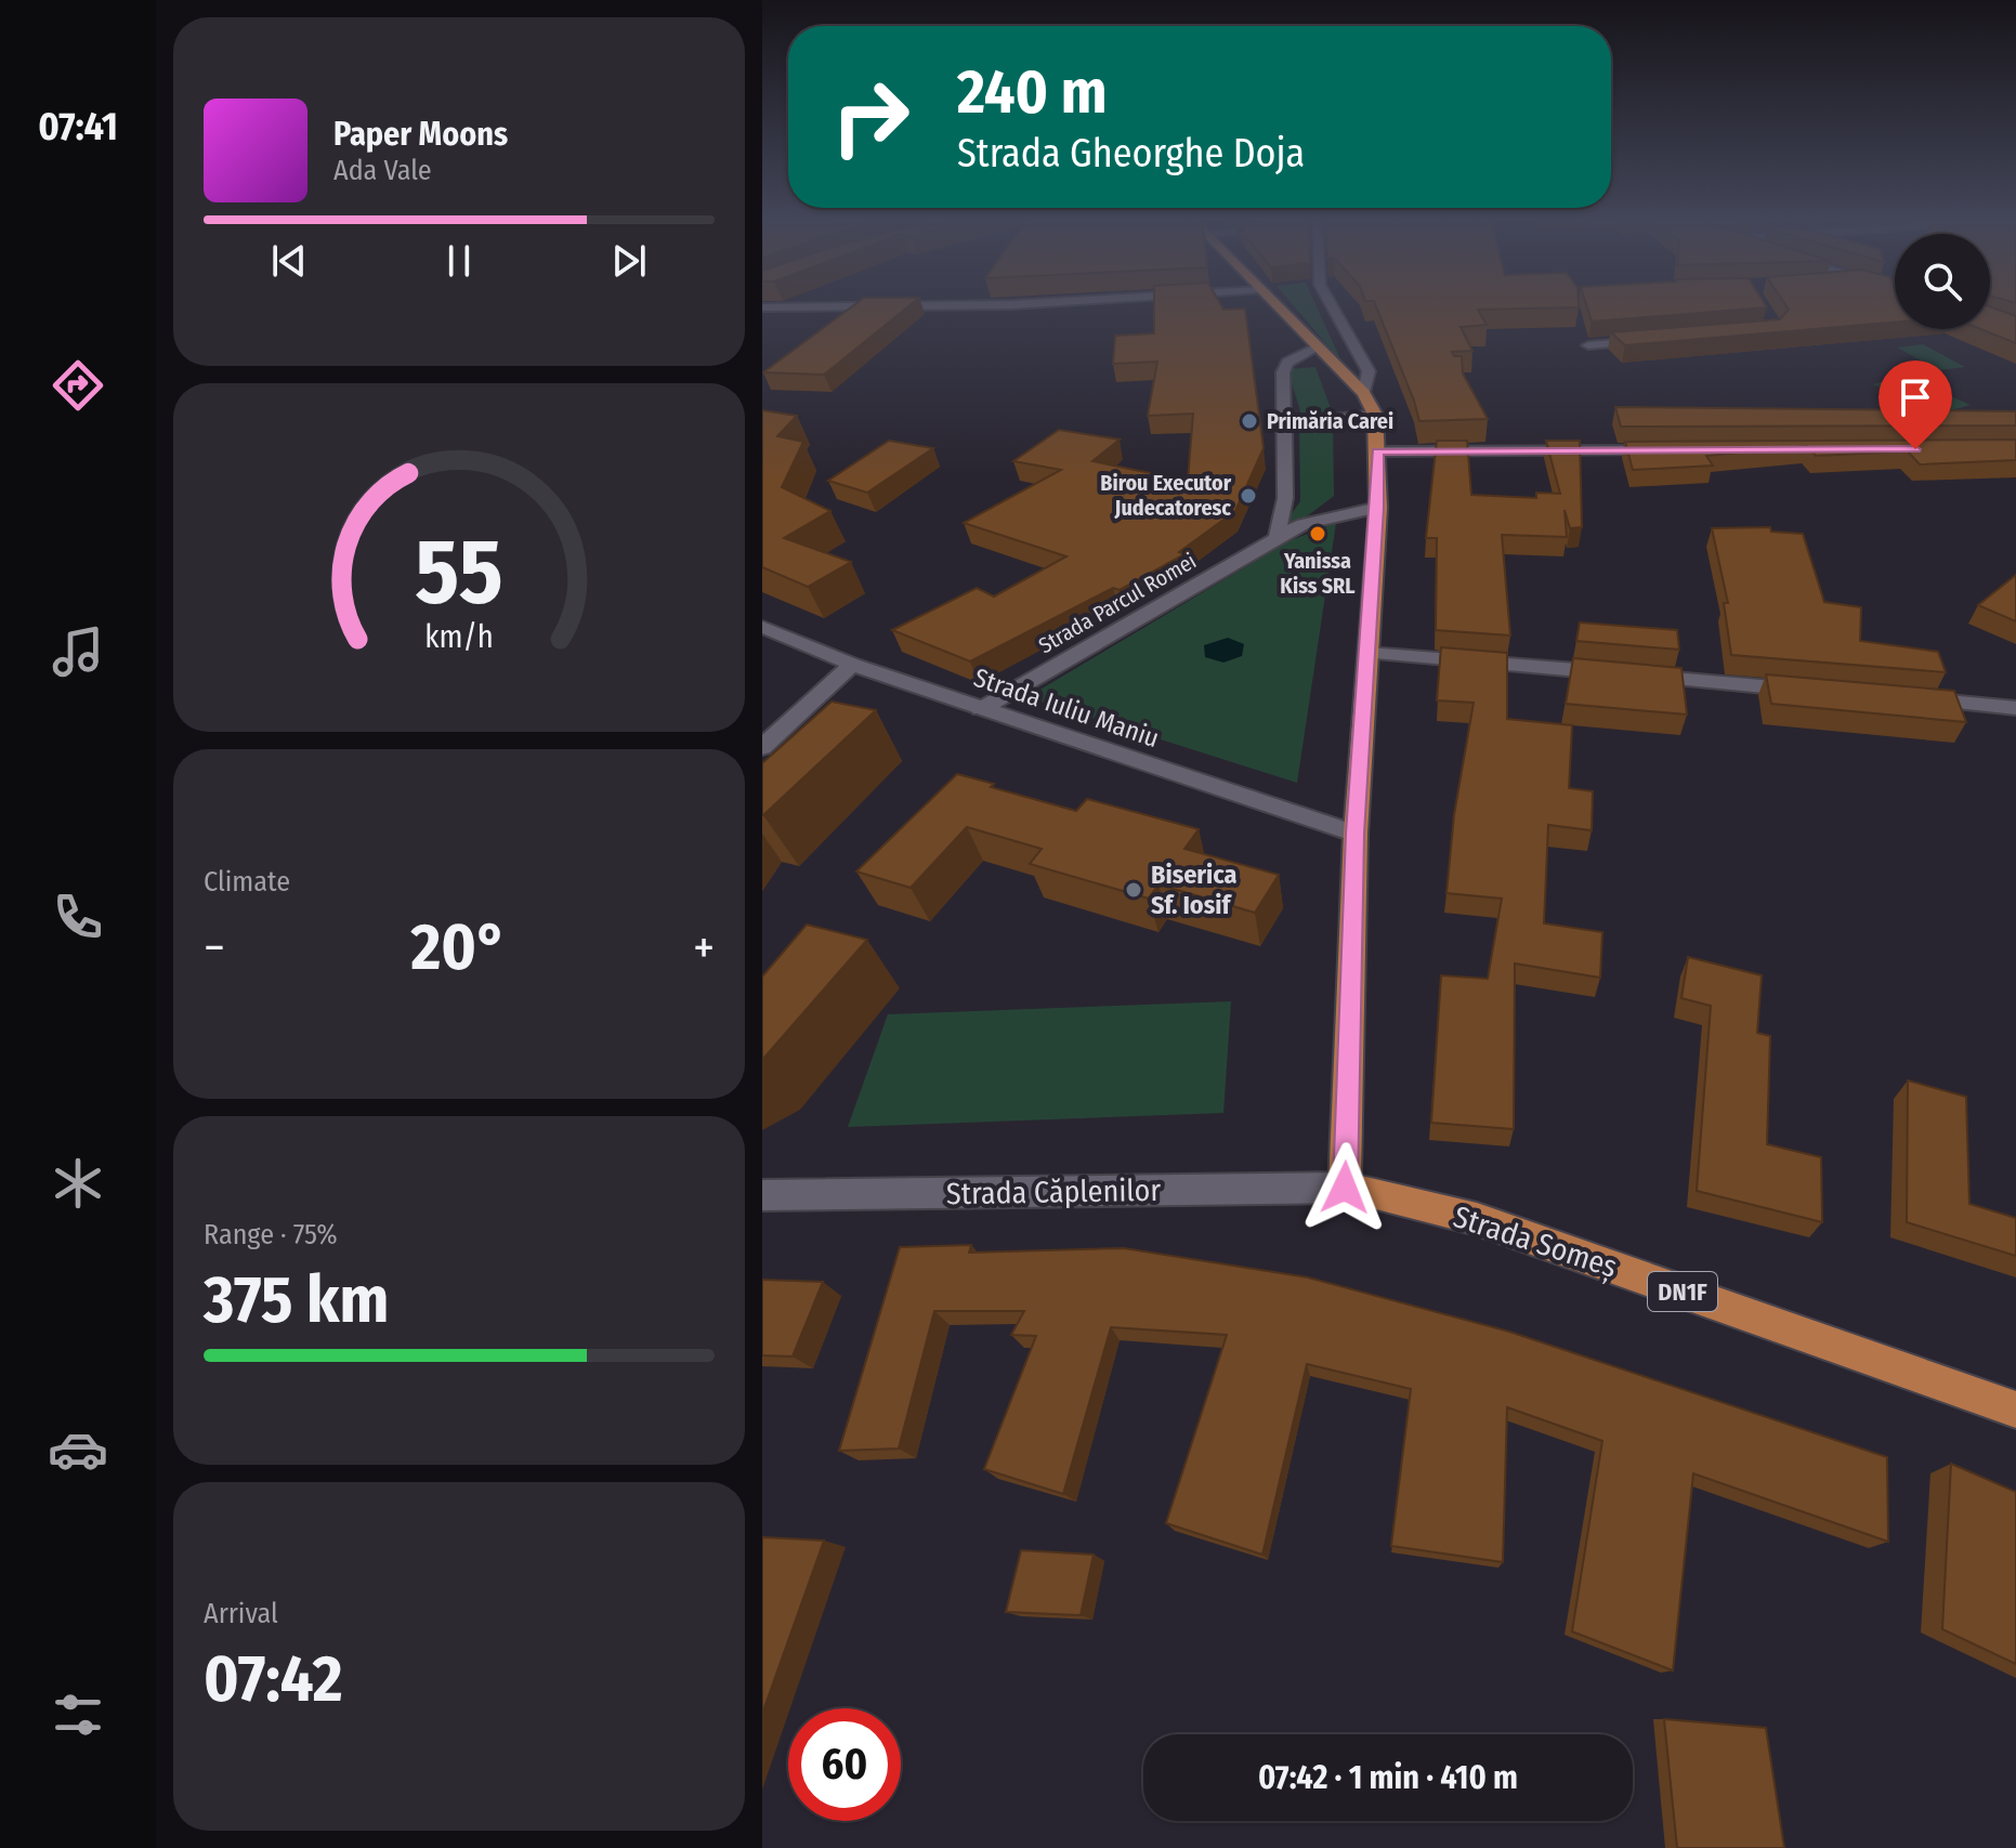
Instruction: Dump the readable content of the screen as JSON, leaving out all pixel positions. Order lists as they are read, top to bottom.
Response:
{
  "streets": {
    "main road": ["Strada Someș", "DN1F"],
    "street": ["Strada Parcul Romei", "Strada Iuliu Maniu", "Strada Căplenilor"]
  },
  "crossings": [
    ["Strada Parcul Romei", "Strada Iuliu Maniu"],
    ["Strada Căplenilor", "Strada Someș"]
  ],
  "places": [
    "Primăria Carei",
    "Birou Executor Judecatoresc",
    "Yanissa Kiss SRL",
    "Biserica Sf. Iosif"
  ],
  "page": {
    "tabs": "07:41",
    "turn": ["240 m", "Strada Gheorghe Doja"],
    "song": ["Paper Moons", "Ada Vale"],
    "tile": [
      "Climate",
      ["Range · 75%", "375 km"],
      ["Arrival", "07:42"]
    ],
    "heat": ["−", "20°", "+"],
    "limit": "60",
    "trip": "07:42 · 1 min · 410 m",
    "gauge": ["55", "km/h"]
  }
}
